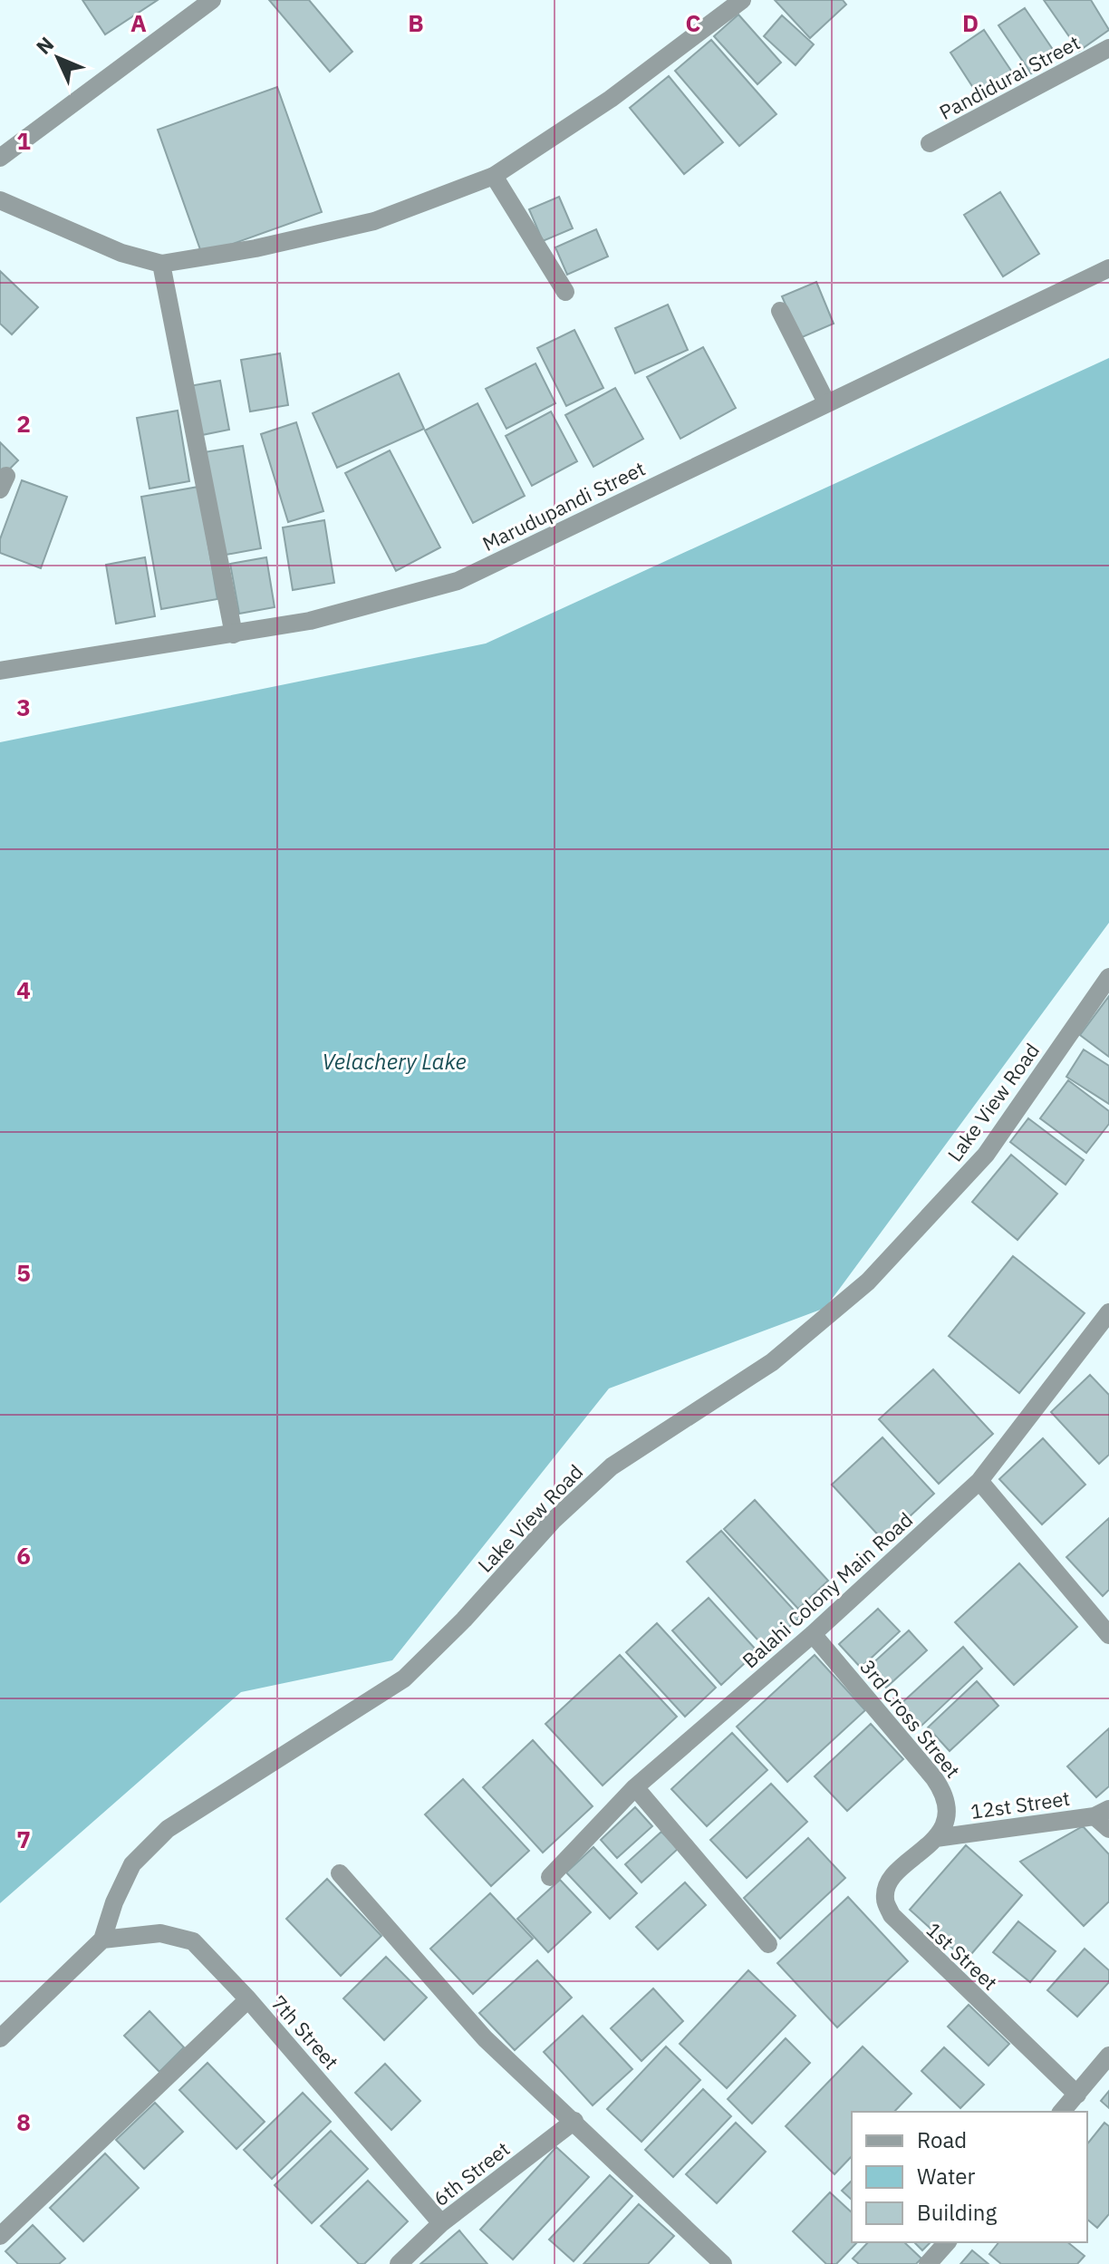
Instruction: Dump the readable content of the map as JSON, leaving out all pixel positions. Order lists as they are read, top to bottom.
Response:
{
  "streets": {
    "street": [
      "Pandidurai Street",
      "Marudupandi Street",
      "Lake View Road",
      "Balahi Colony Main Road",
      "3rd Cross Street",
      "12st Street",
      "1st Street",
      "7th Street",
      "6th Street"
    ]
  },
  "crossings": [
    ["Lake View Road", "7th Street"],
    ["Balahi Colony Main Road", "3rd Cross Street"],
    ["3rd Cross Street", "12st Street"],
    ["3rd Cross Street", "1st Street"],
    ["12st Street", "1st Street"],
    ["7th Street", "6th Street"]
  ],
  "water": ["Velachery Lake"],
  "legend": ["Road", "Water", "Building"],
  "north": "top left",
  "grid": {
    "columns": [
      "A",
      "B",
      "C",
      "D"
    ],
    "rows": [
      "1",
      "2",
      "3",
      "4",
      "5",
      "6",
      "7",
      "8"
    ]
  }
}
